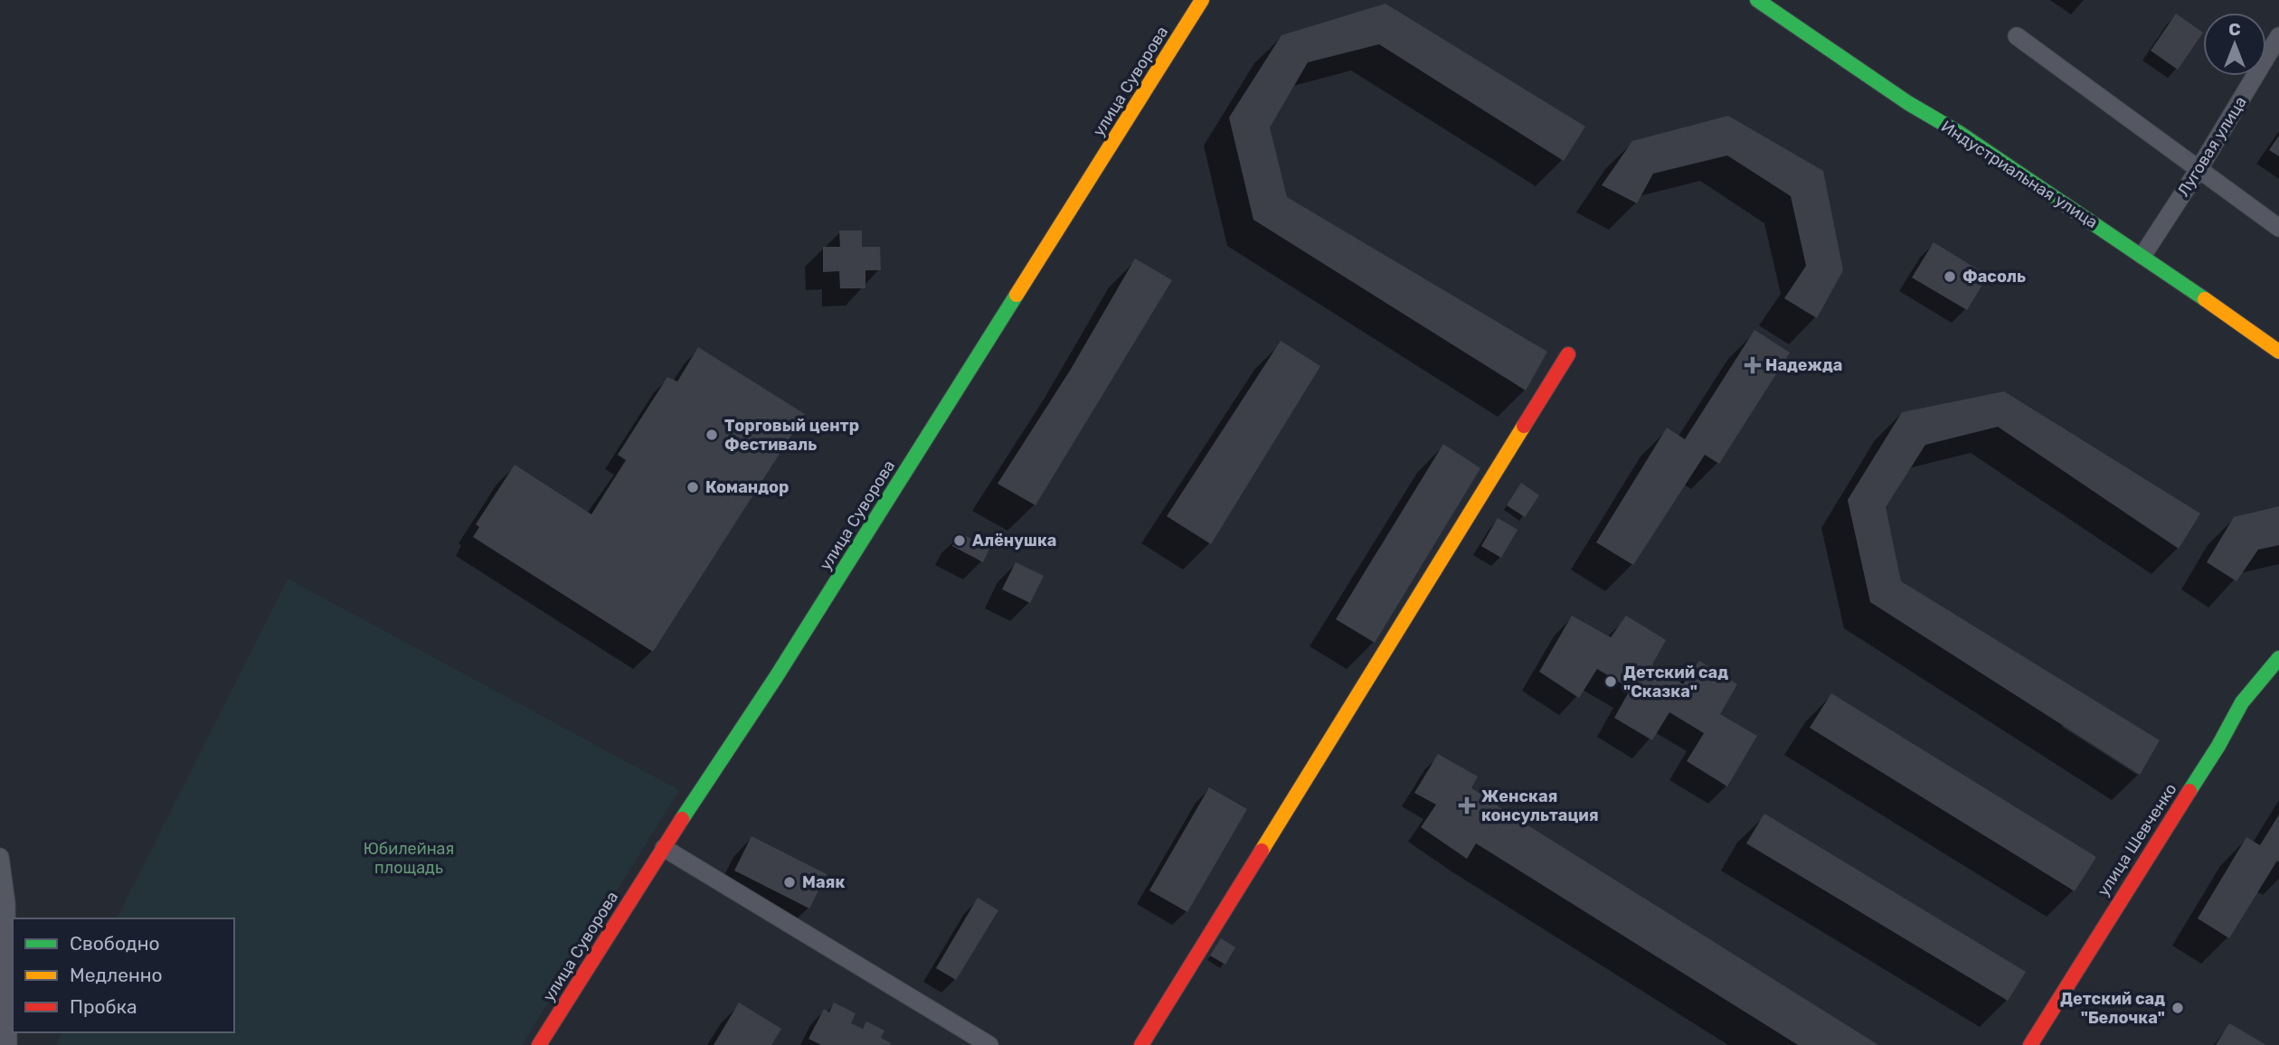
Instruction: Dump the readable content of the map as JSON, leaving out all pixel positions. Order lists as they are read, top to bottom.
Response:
{
  "streets": {
    "street": [
      "улица Суворова",
      "Луговая улица",
      "Индустриальная улица",
      "улица Шевченко"
    ]
  },
  "crossings": [
    ["Луговая улица", "Индустриальная улица"]
  ],
  "parks": ["Юбилейная площадь"],
  "places": {
    "other": [
      "Фасоль",
      "Торговый центр Фестиваль",
      "Командор",
      "Алёнушка",
      "Детский сад \"Сказка\"",
      "Маяк",
      "Детский сад \"Белочка\""
    ],
    "health": ["Надежда", "Женская консультация"]
  },
  "legend": ["Свободно", "Медленно", "Пробка"],
  "north": "top"
}
